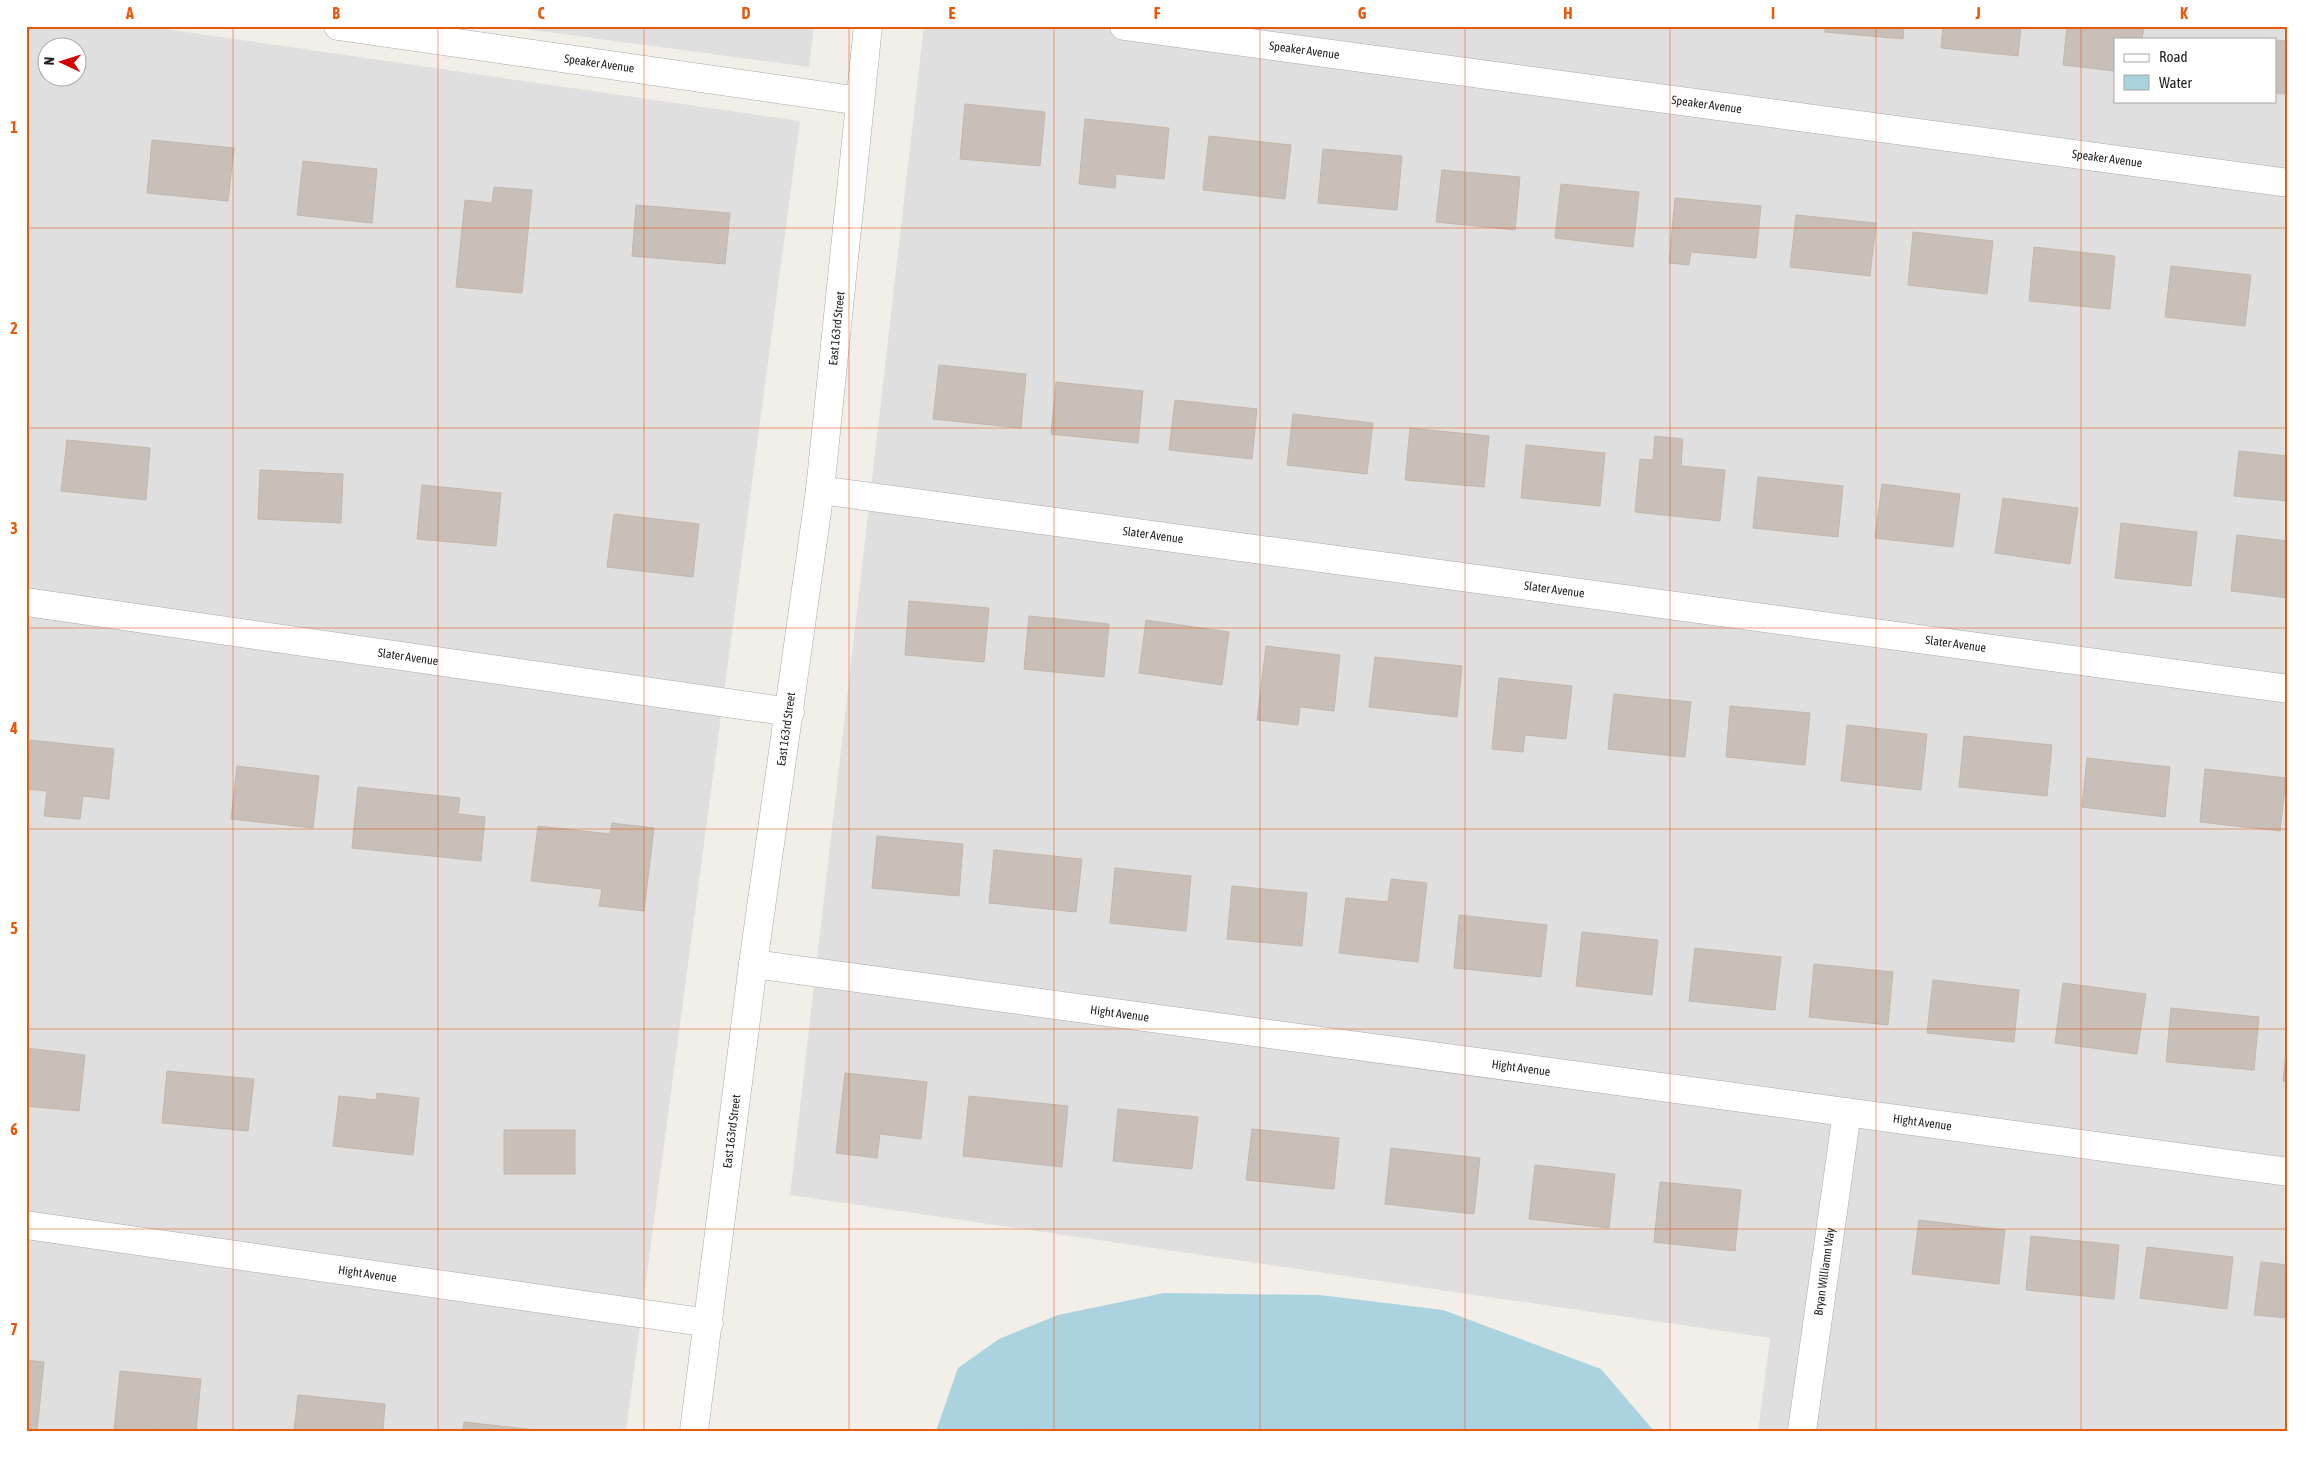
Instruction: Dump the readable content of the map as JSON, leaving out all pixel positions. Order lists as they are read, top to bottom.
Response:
{
  "streets": {
    "street": [
      "Speaker Avenue",
      "East 163rd Street",
      "Slater Avenue",
      "Hight Avenue",
      "Bryan Williamn Way"
    ]
  },
  "crossings": [
    ["Speaker Avenue", "East 163rd Street"],
    ["East 163rd Street", "Slater Avenue"],
    ["East 163rd Street", "Hight Avenue"],
    ["Hight Avenue", "Bryan Williamn Way"]
  ],
  "legend": ["Road", "Water"],
  "north": "left",
  "grid": {
    "columns": [
      "A",
      "B",
      "C",
      "D",
      "E",
      "F",
      "G",
      "H",
      "I",
      "J",
      "K"
    ],
    "rows": [
      "1",
      "2",
      "3",
      "4",
      "5",
      "6",
      "7"
    ]
  }
}
